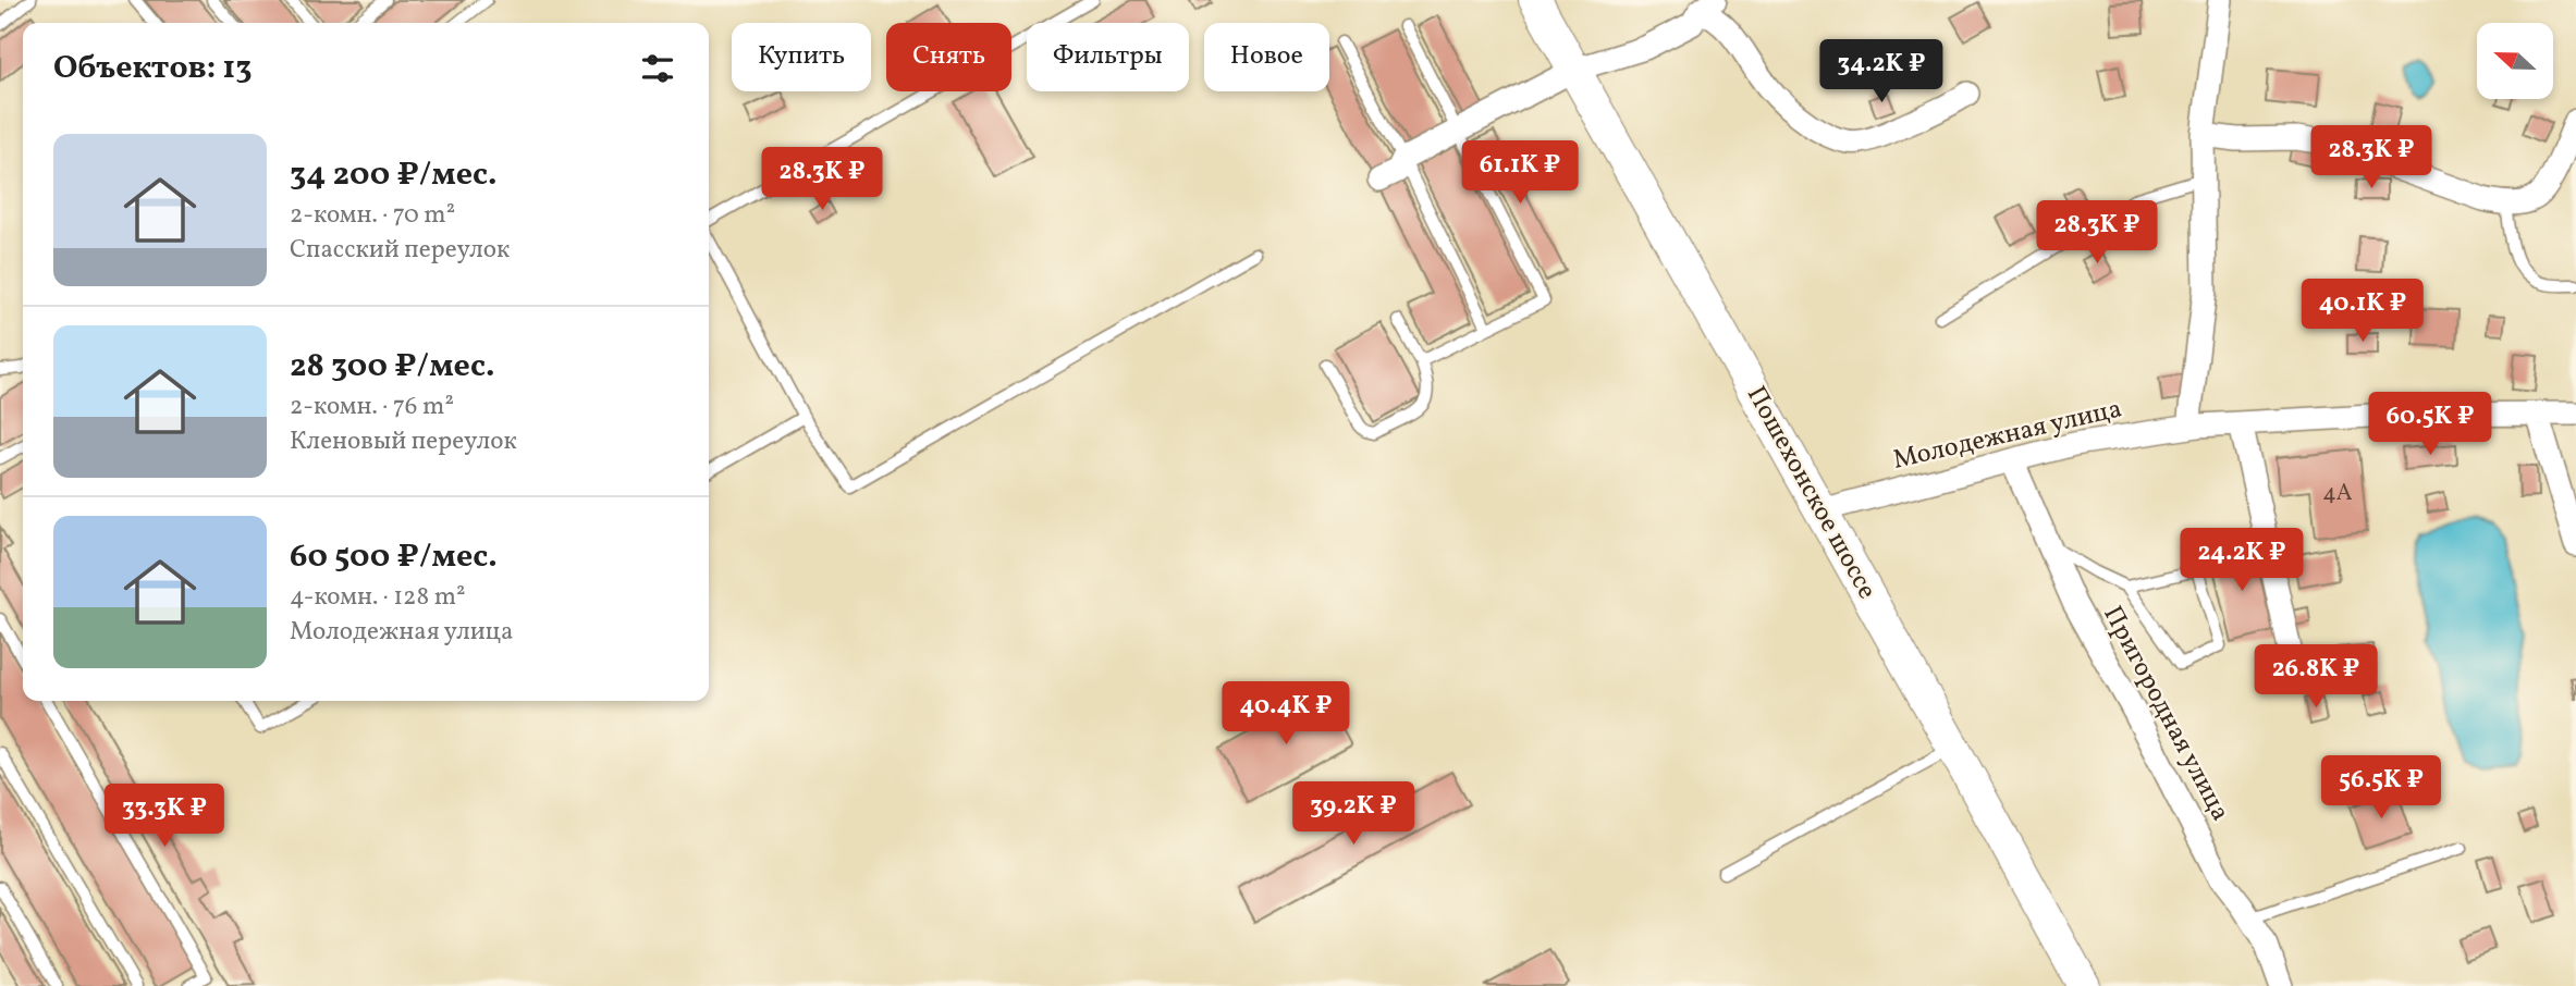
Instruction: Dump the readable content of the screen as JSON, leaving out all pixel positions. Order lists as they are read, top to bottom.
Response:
{
  "streets": {
    "street": ["Молодежная улица", "Пошехонское шоссе", "Пригородная улица"]
  },
  "crossings": [
    ["Молодежная улица", "Пошехонское шоссе"],
    ["Молодежная улица", "Пригородная улица"]
  ],
  "house_numbers": ["4А"],
  "north": "left",
  "page": {
    "chip": [
      "Купить",
      "Снять",
      "Фильтры",
      "Новое"
    ],
    "heading": "Объектов: 13",
    "price": [
      "34.2K ₽",
      "28.3K ₽",
      "61.1K ₽",
      "28.3K ₽",
      "28.3K ₽",
      "40.1K ₽",
      "60.5K ₽",
      "24.2K ₽",
      "26.8K ₽",
      "40.4K ₽",
      "56.5K ₽",
      "39.2K ₽",
      "33.3K ₽"
    ],
    "list": [
      {
        "name": "34 200 ₽/мес.",
        "note": "2-комн. · 70 m² · Спасский переулок"
      },
      {
        "name": "28 300 ₽/мес.",
        "note": "2-комн. · 76 m² · Кленовый переулок"
      },
      {
        "name": "60 500 ₽/мес.",
        "note": "4-комн. · 128 m² · Молодежная улица"
      }
    ]
  }
}
